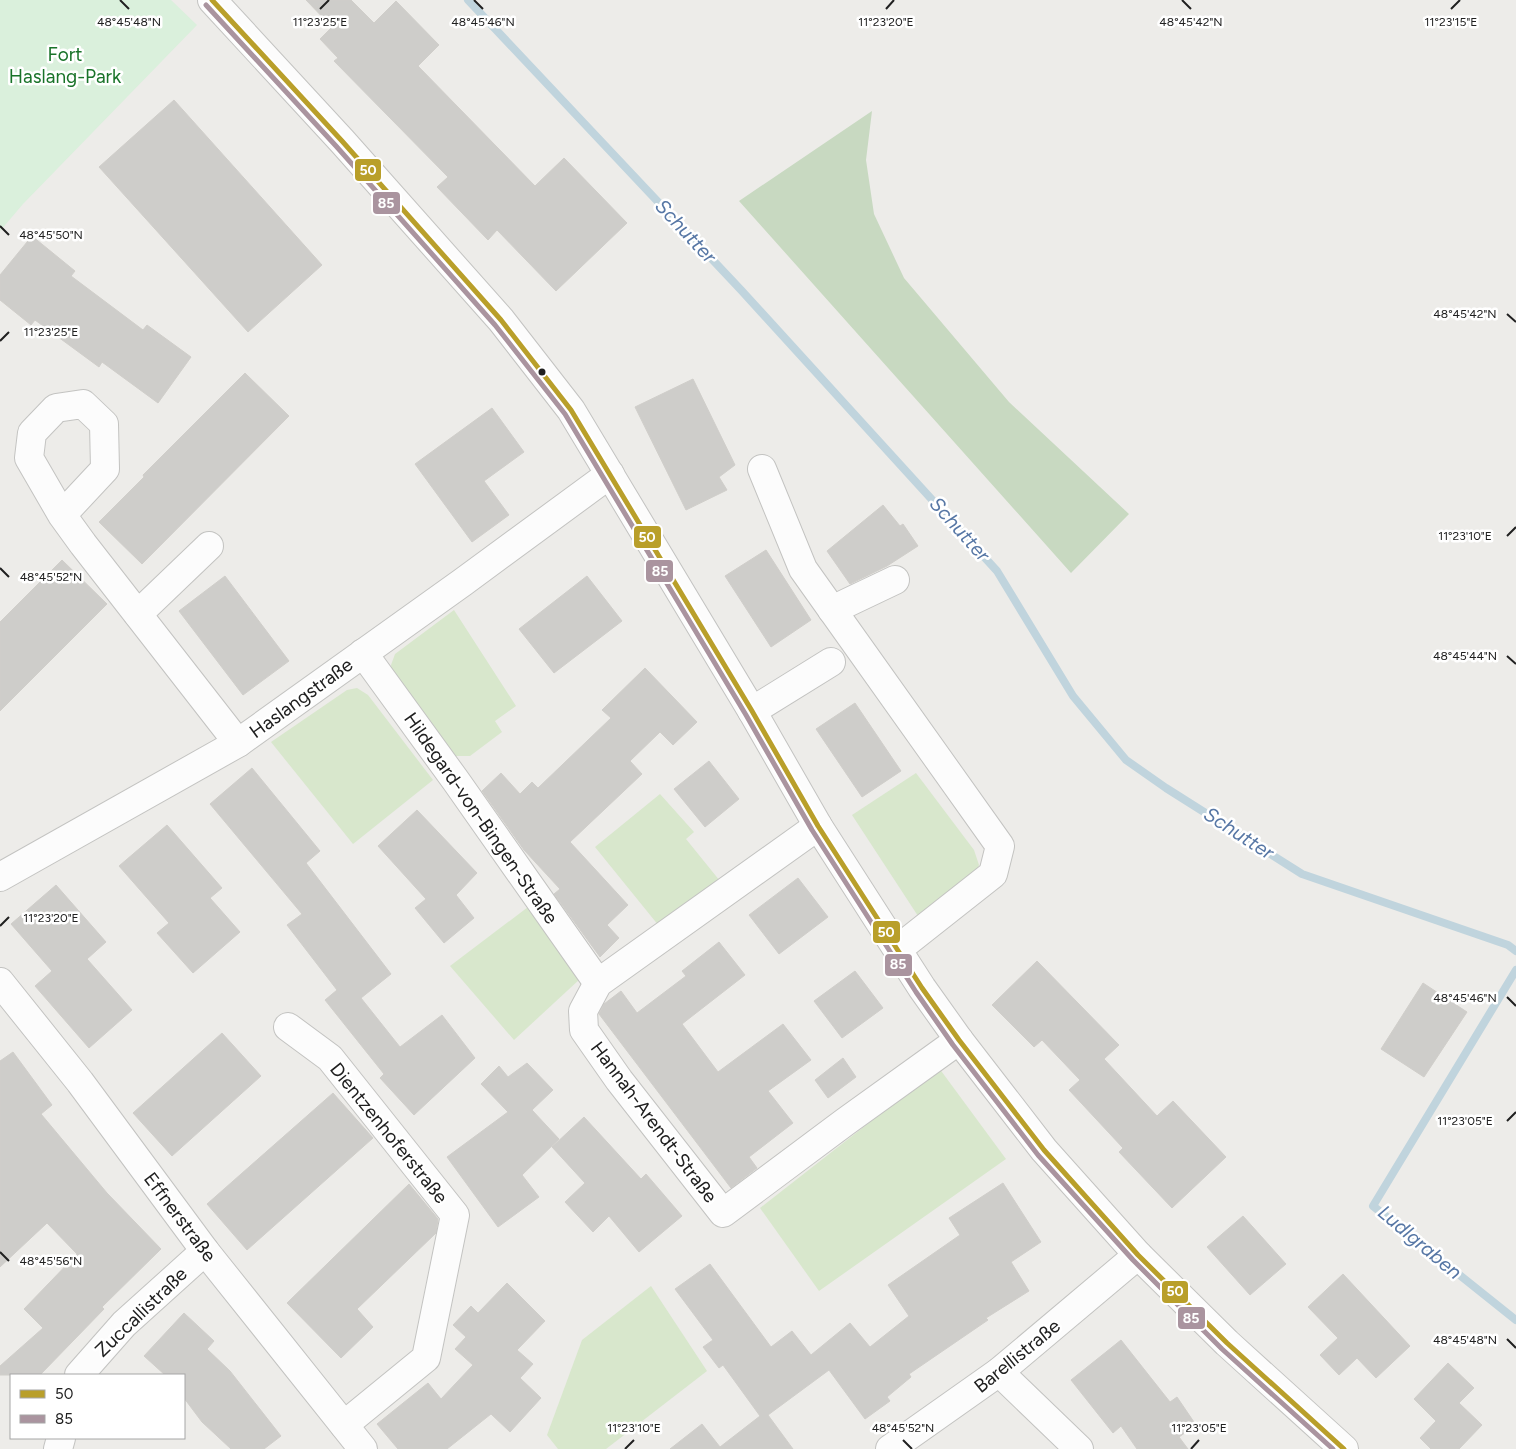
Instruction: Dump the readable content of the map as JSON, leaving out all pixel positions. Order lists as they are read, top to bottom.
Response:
{
  "streets": {
    "street": [
      "Haslangstraße",
      "Hildegard-von-Bingen-Straße",
      "Hannah-Arendt-Straße",
      "Dientzenhoferstraße",
      "Effnerstraße",
      "Zuccallistraße",
      "Barellistraße"
    ]
  },
  "crossings": [
    ["Haslangstraße", "Hildegard-von-Bingen-Straße"],
    ["Hildegard-von-Bingen-Straße", "Hannah-Arendt-Straße"],
    ["Dientzenhoferstraße", "Effnerstraße"],
    ["Effnerstraße", "Zuccallistraße"]
  ],
  "water": ["Schutter", "Ludlgraben"],
  "parks": ["Fort Haslang-Park"],
  "lines": ["transit line 50", "transit line 85"],
  "legend": ["50", "85"],
  "coordinates": [
    "48°45'48\"N",
    "48°45'46\"N",
    "48°45'42\"N",
    "11°23'25\"E",
    "11°23'20\"E",
    "11°23'15\"E",
    "48°45'50\"N",
    "11°23'10\"E",
    "48°45'52\"N",
    "48°45'44\"N",
    "11°23'05\"E",
    "48°45'56\"N"
  ]
}
